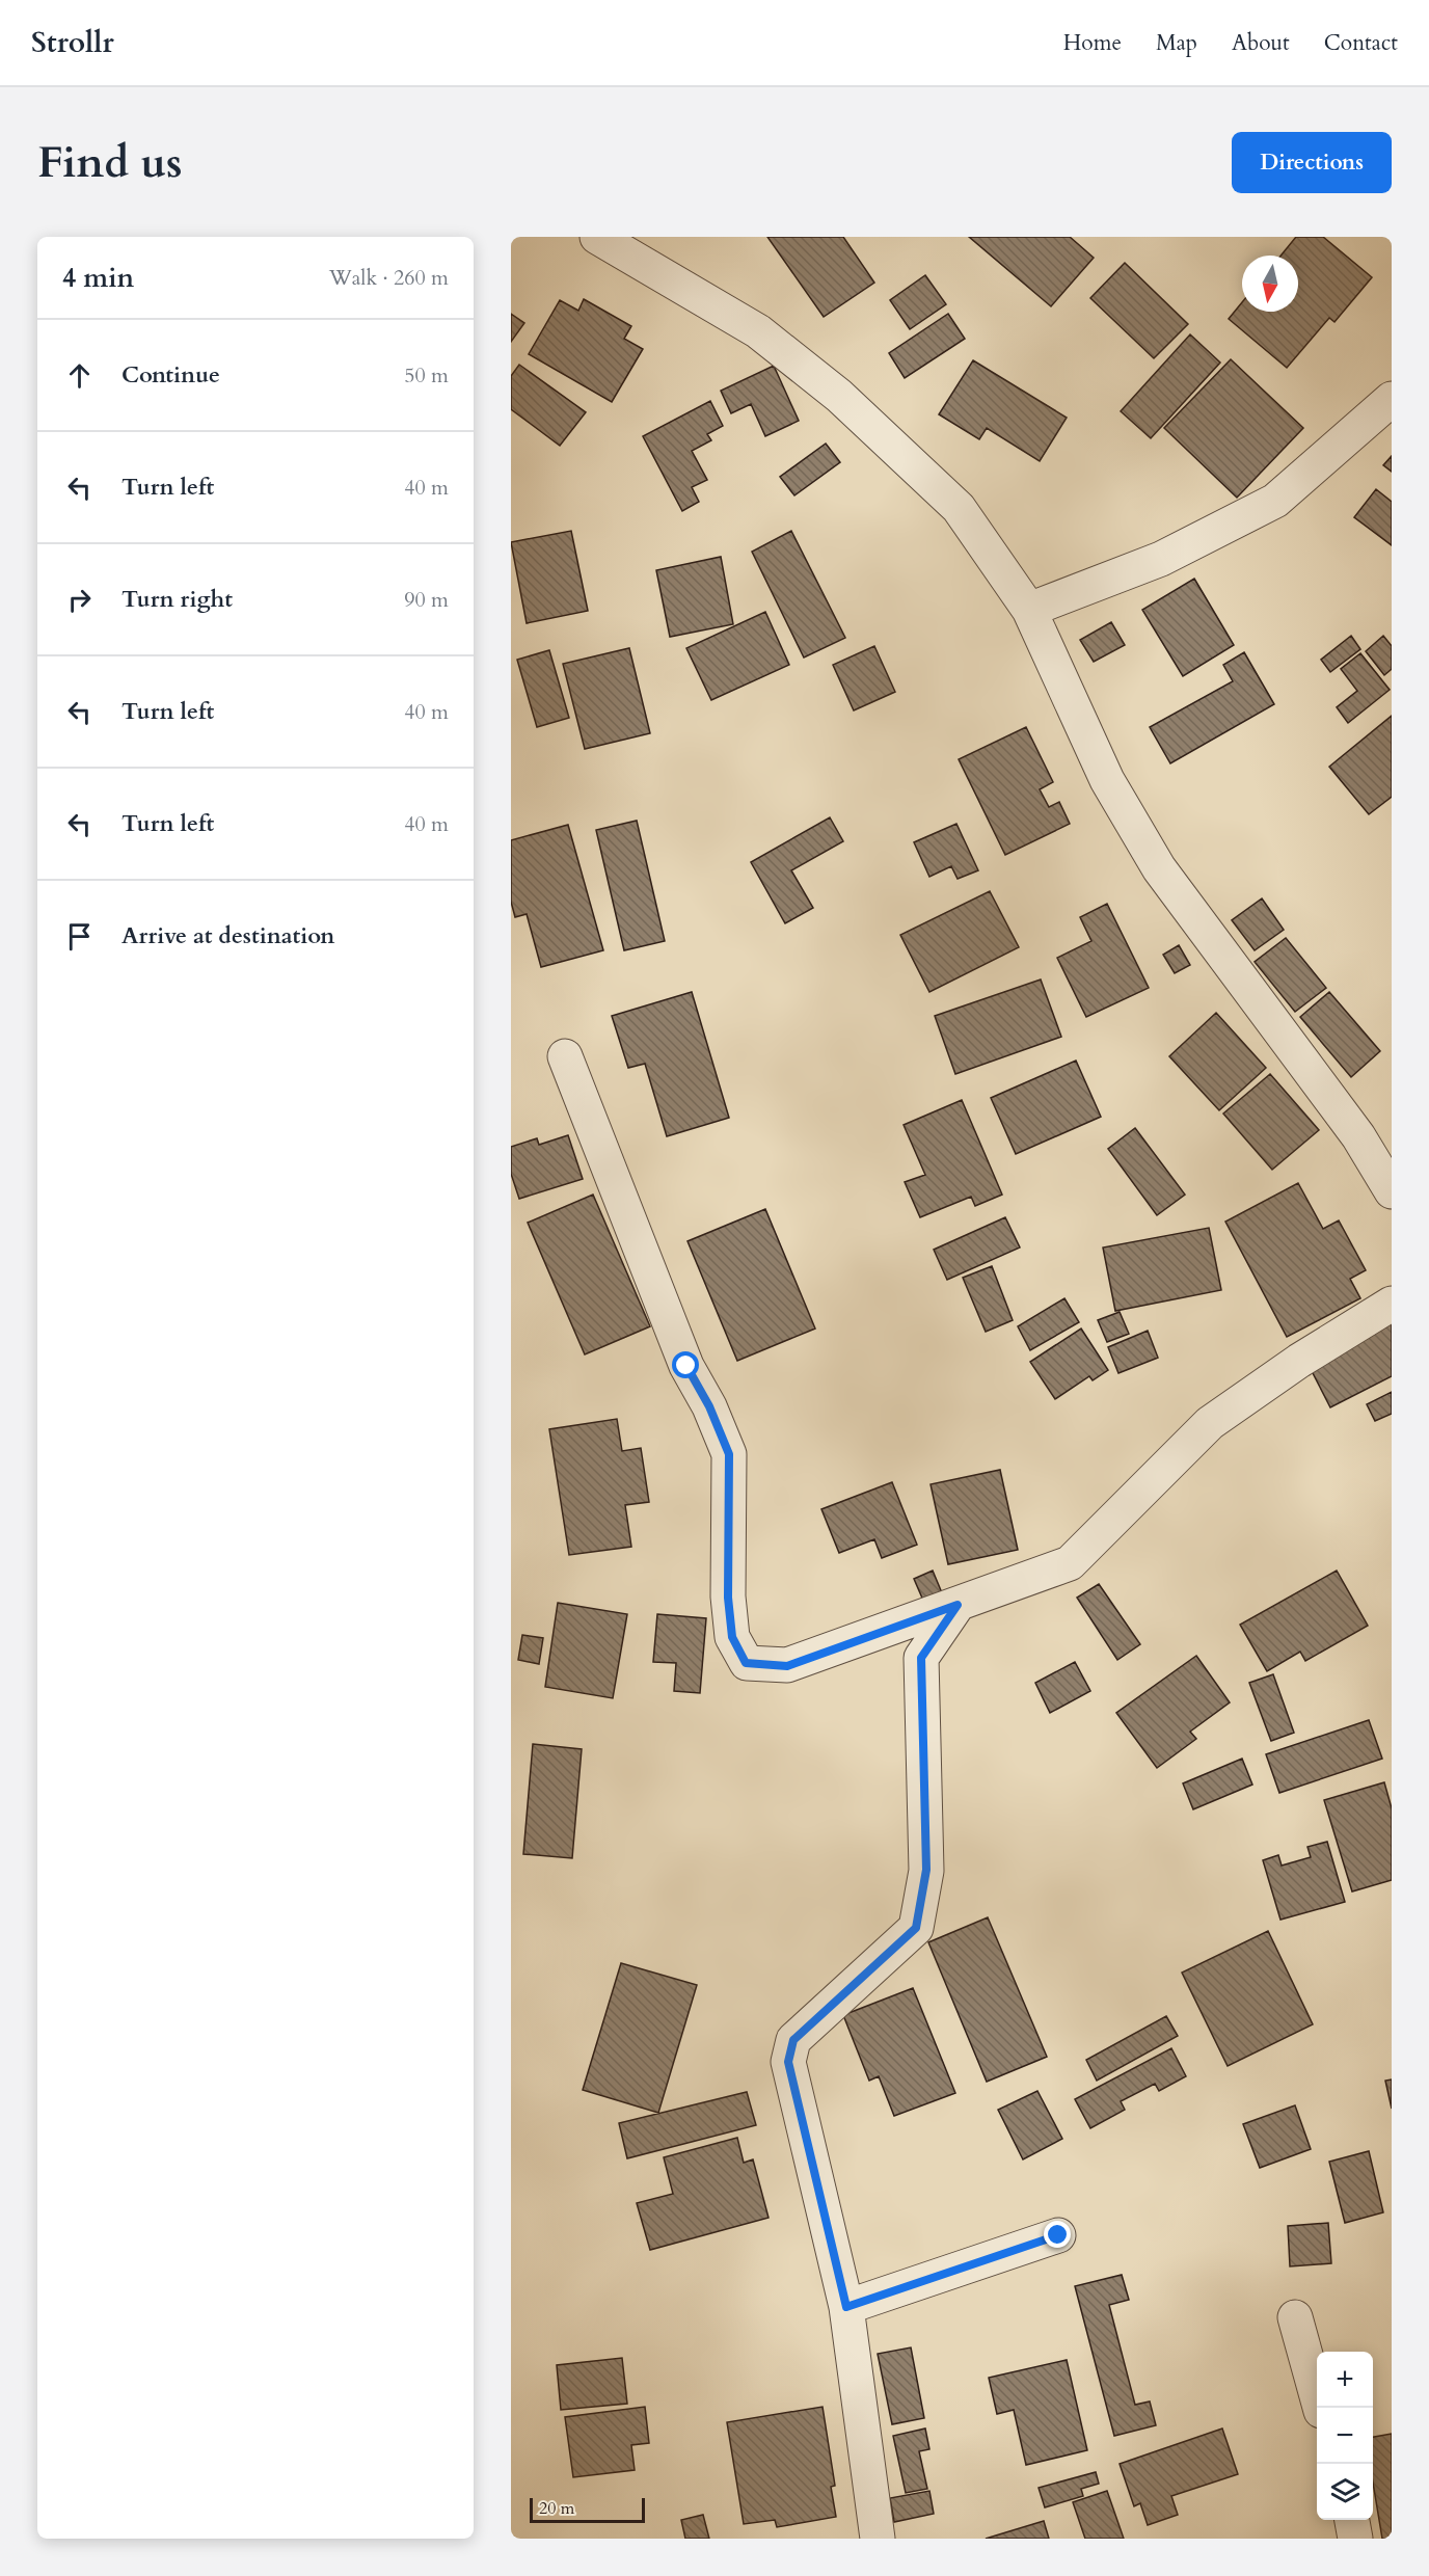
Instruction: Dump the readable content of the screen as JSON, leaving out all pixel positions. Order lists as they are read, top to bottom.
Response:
{
  "scale_bar": "20 m",
  "north": "bottom",
  "page": {
    "header": "Strollr",
    "nav": [
      "Home",
      "Map",
      "About",
      "Contact"
    ],
    "buttons": "Directions",
    "title": "Find us",
    "heading": ["4 min", "Walk · 260 m"],
    "list": [
      ["Continue", "50 m"],
      ["Turn left", "40 m"],
      ["Turn right", "90 m"],
      ["Turn left", "40 m"],
      ["Turn left", "40 m"],
      "Arrive at destination"
    ],
    "map_buttons": ["+", "−"],
    "scale": "20 m"
  }
}
